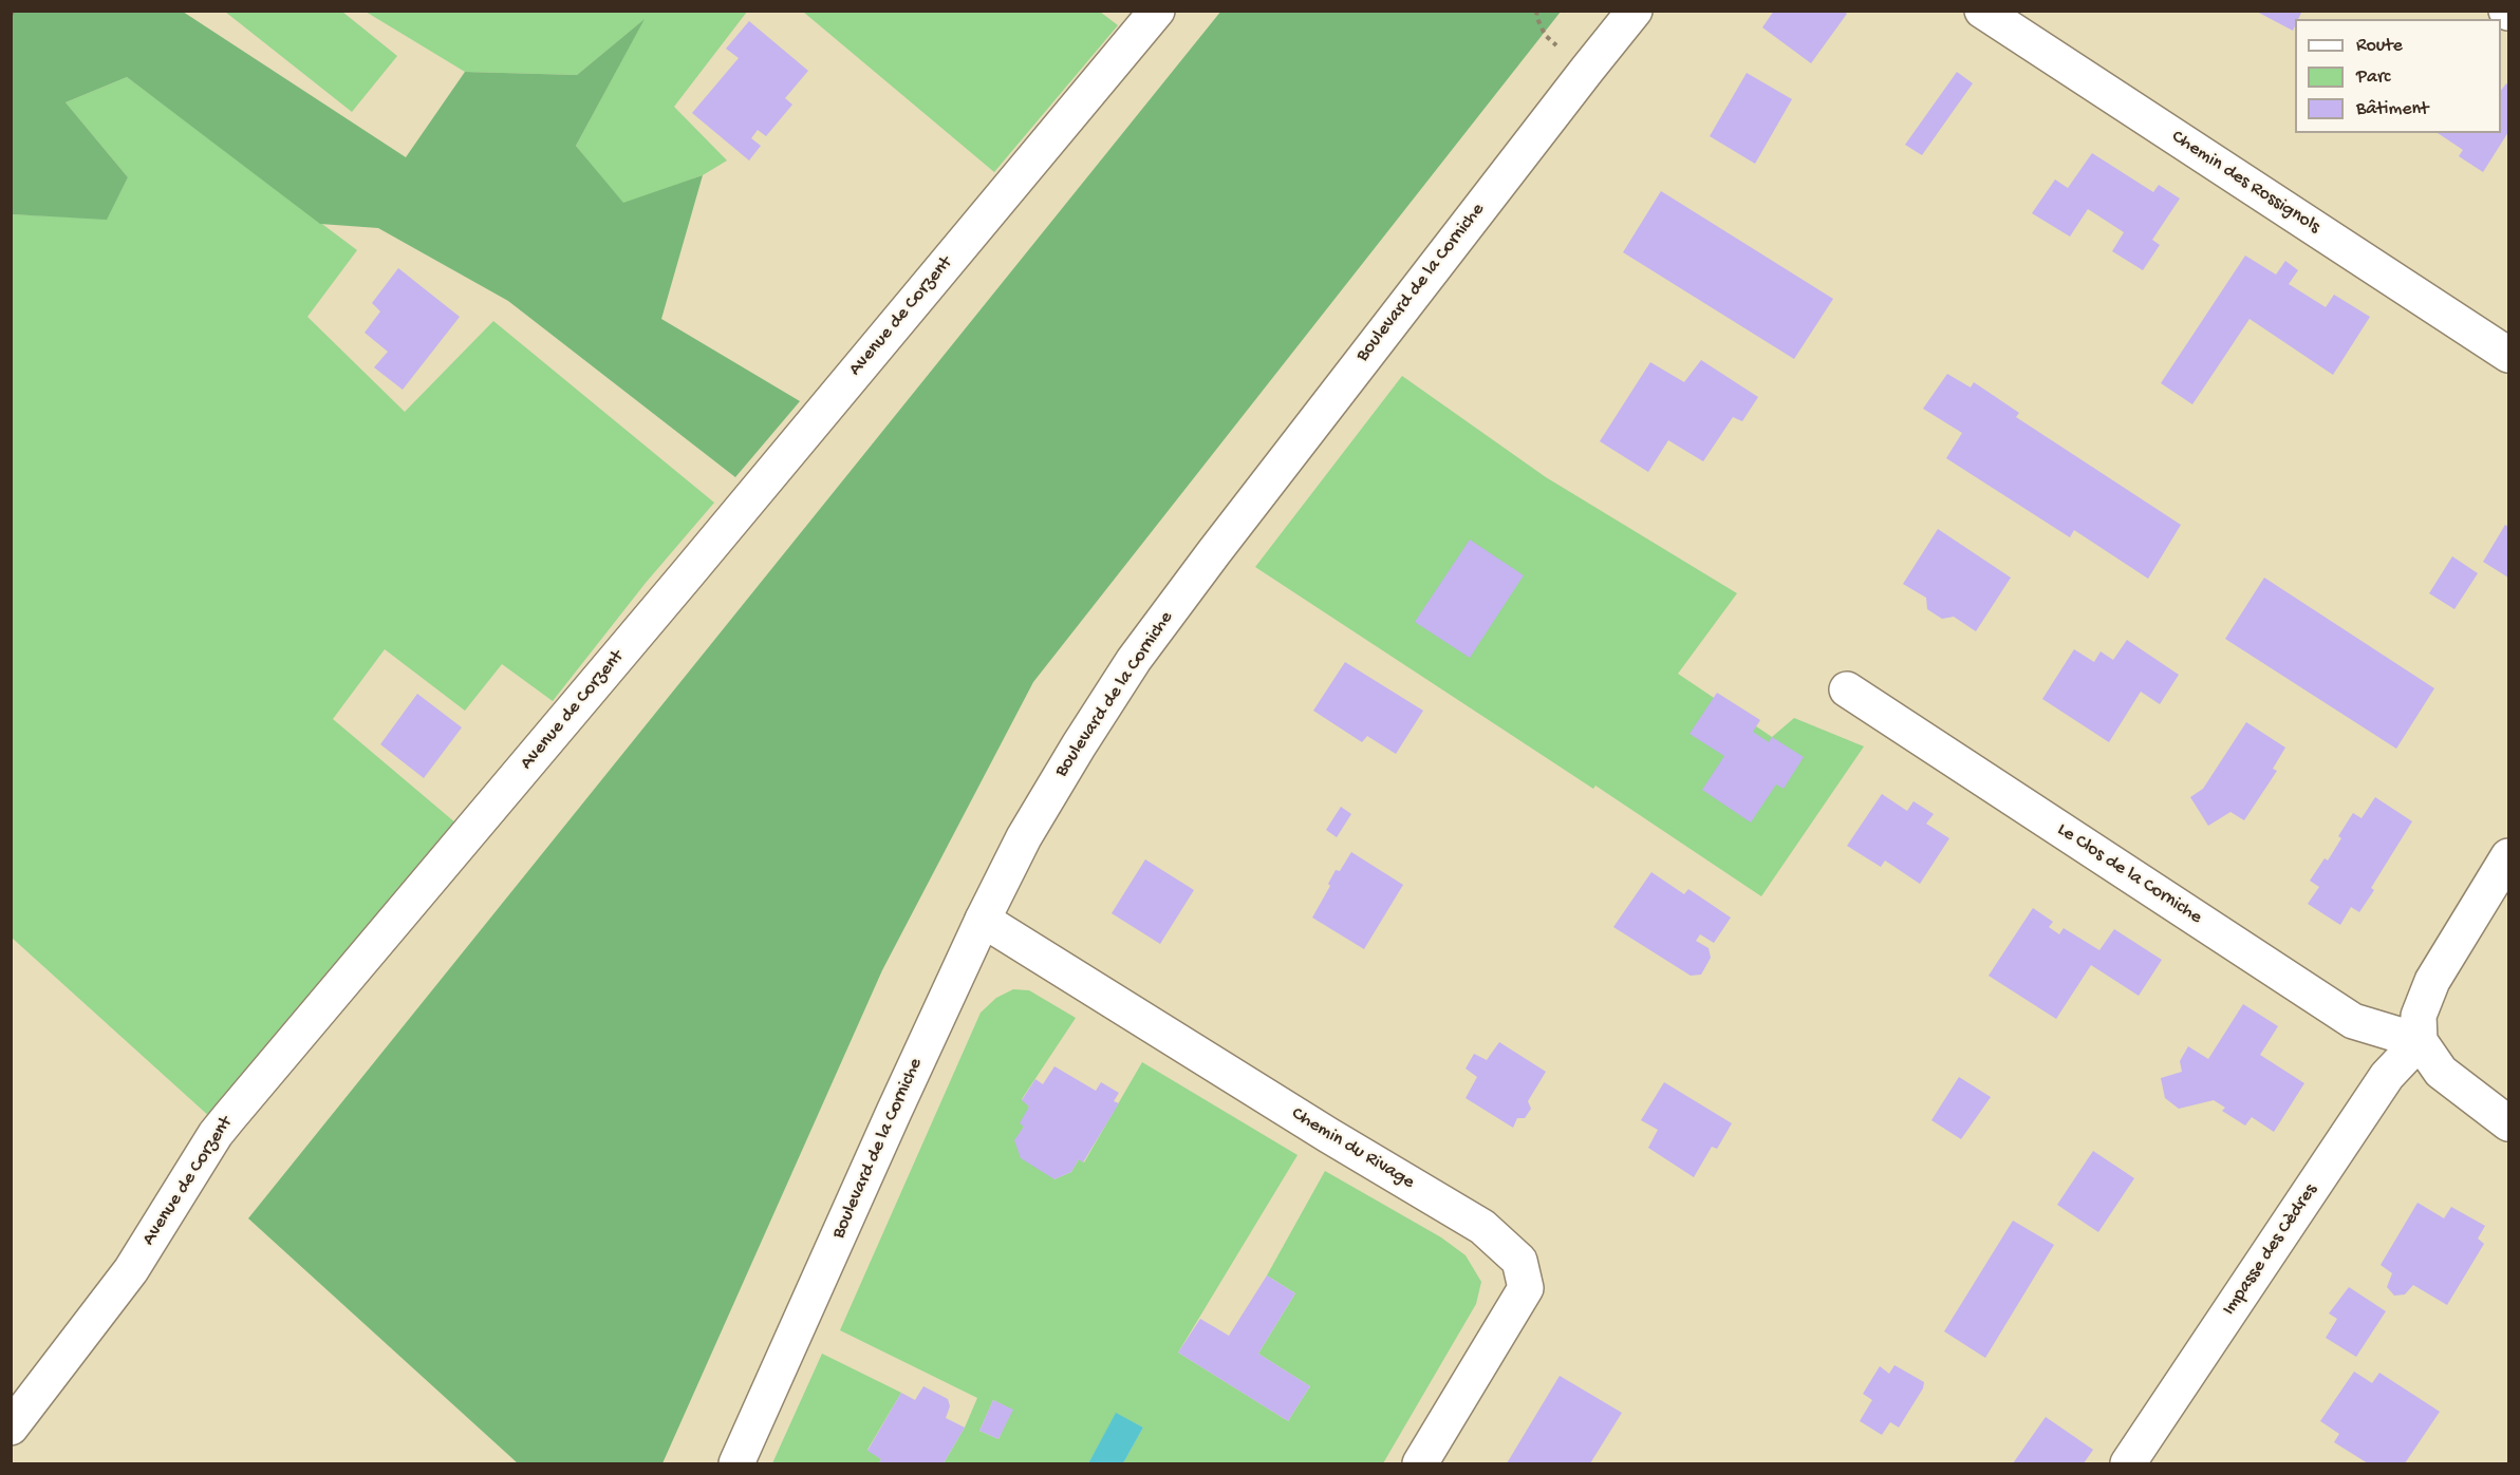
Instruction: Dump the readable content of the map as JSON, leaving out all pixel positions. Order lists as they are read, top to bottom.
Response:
{
  "streets": {
    "street": [
      "Chemin des Rossignols",
      "Boulevard de la Corniche",
      "Avenue de Corzent",
      "Le Clos de la Corniche",
      "Chemin du Rivage",
      "Impasse des Cèdres"
    ]
  },
  "crossings": [
    ["Boulevard de la Corniche", "Chemin du Rivage"],
    ["Le Clos de la Corniche", "Impasse des Cèdres"]
  ],
  "legend": ["Route", "Parc", "Bâtiment"]
}
